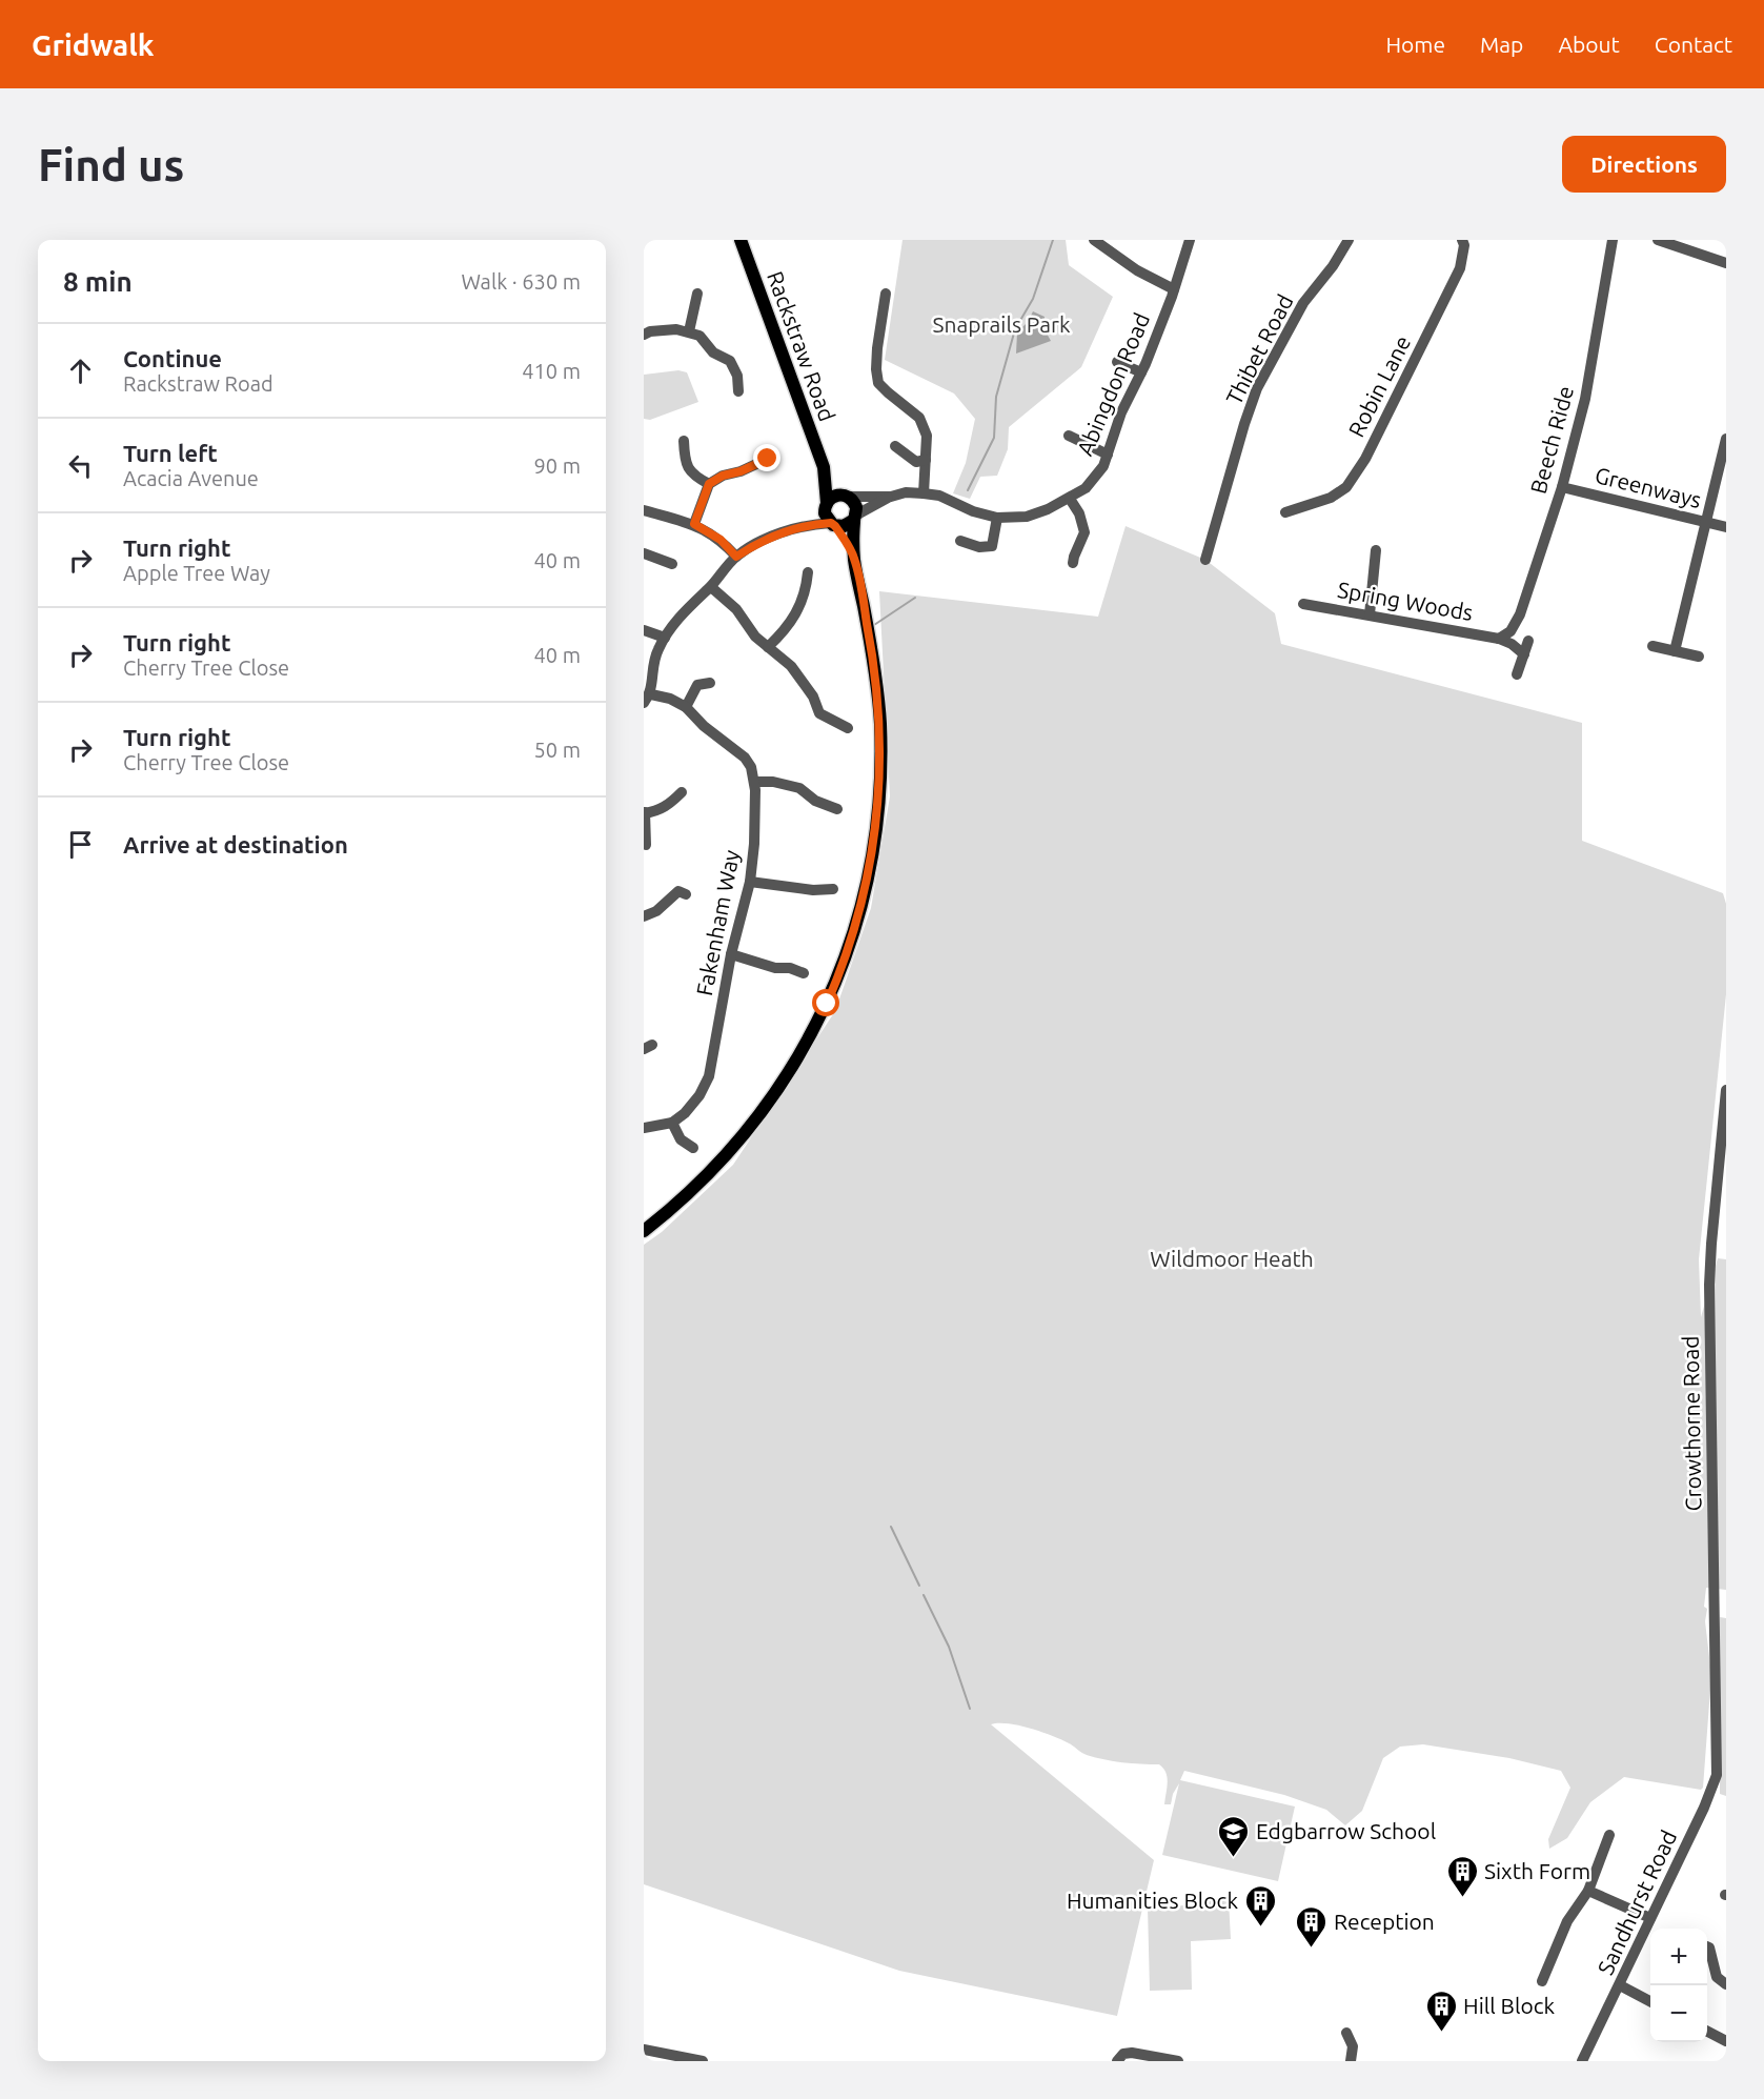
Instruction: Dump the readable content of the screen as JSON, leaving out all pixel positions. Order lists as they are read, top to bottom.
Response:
{
  "streets": {
    "main road": ["Rackstraw Road"],
    "street": [
      "Thibet Road",
      "Abingdon Road",
      "Robin Lane",
      "Beech Ride",
      "Greenways",
      "Spring Woods",
      "Fakenham Way",
      "Crowthorne Road",
      "Sandhurst Road"
    ]
  },
  "crossings": [
    ["Rackstraw Road", "Abingdon Road"],
    ["Beech Ride", "Greenways"],
    ["Crowthorne Road", "Sandhurst Road"]
  ],
  "parks": ["Snaprails Park", "Wildmoor Heath"],
  "places": {
    "school or university": ["Edgbarrow School"],
    "building": [
      "Sixth Form",
      "Humanities Block",
      "Reception",
      "Hill Block"
    ]
  },
  "page": {
    "header": "Gridwalk",
    "nav": [
      "Home",
      "Map",
      "About",
      "Contact"
    ],
    "buttons": "Directions",
    "title": "Find us",
    "heading": ["8 min", "Walk · 630 m"],
    "list": [
      ["Continue", "Rackstraw Road", "410 m"],
      ["Turn left", "Acacia Avenue", "90 m"],
      ["Turn right", "Apple Tree Way", "40 m"],
      ["Turn right", "Cherry Tree Close", "40 m"],
      ["Turn right", "Cherry Tree Close", "50 m"],
      "Arrive at destination"
    ],
    "map_buttons": ["+", "−"]
  }
}
